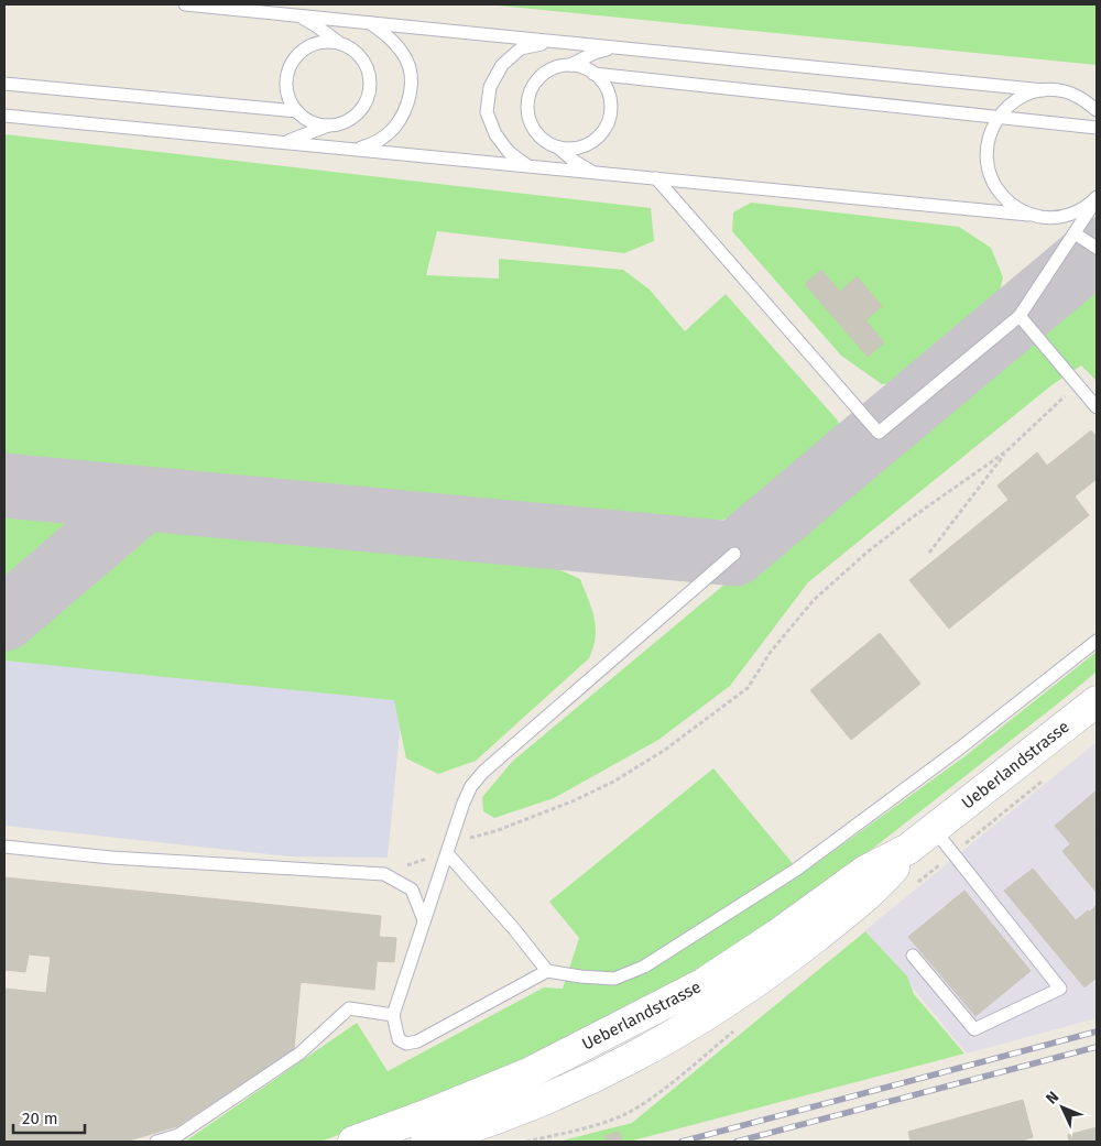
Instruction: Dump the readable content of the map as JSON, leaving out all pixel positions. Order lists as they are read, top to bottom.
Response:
{
  "streets": {
    "main road": ["Ueberlandstrasse"]
  },
  "scale_bar": "20 m",
  "north": "top left"
}
